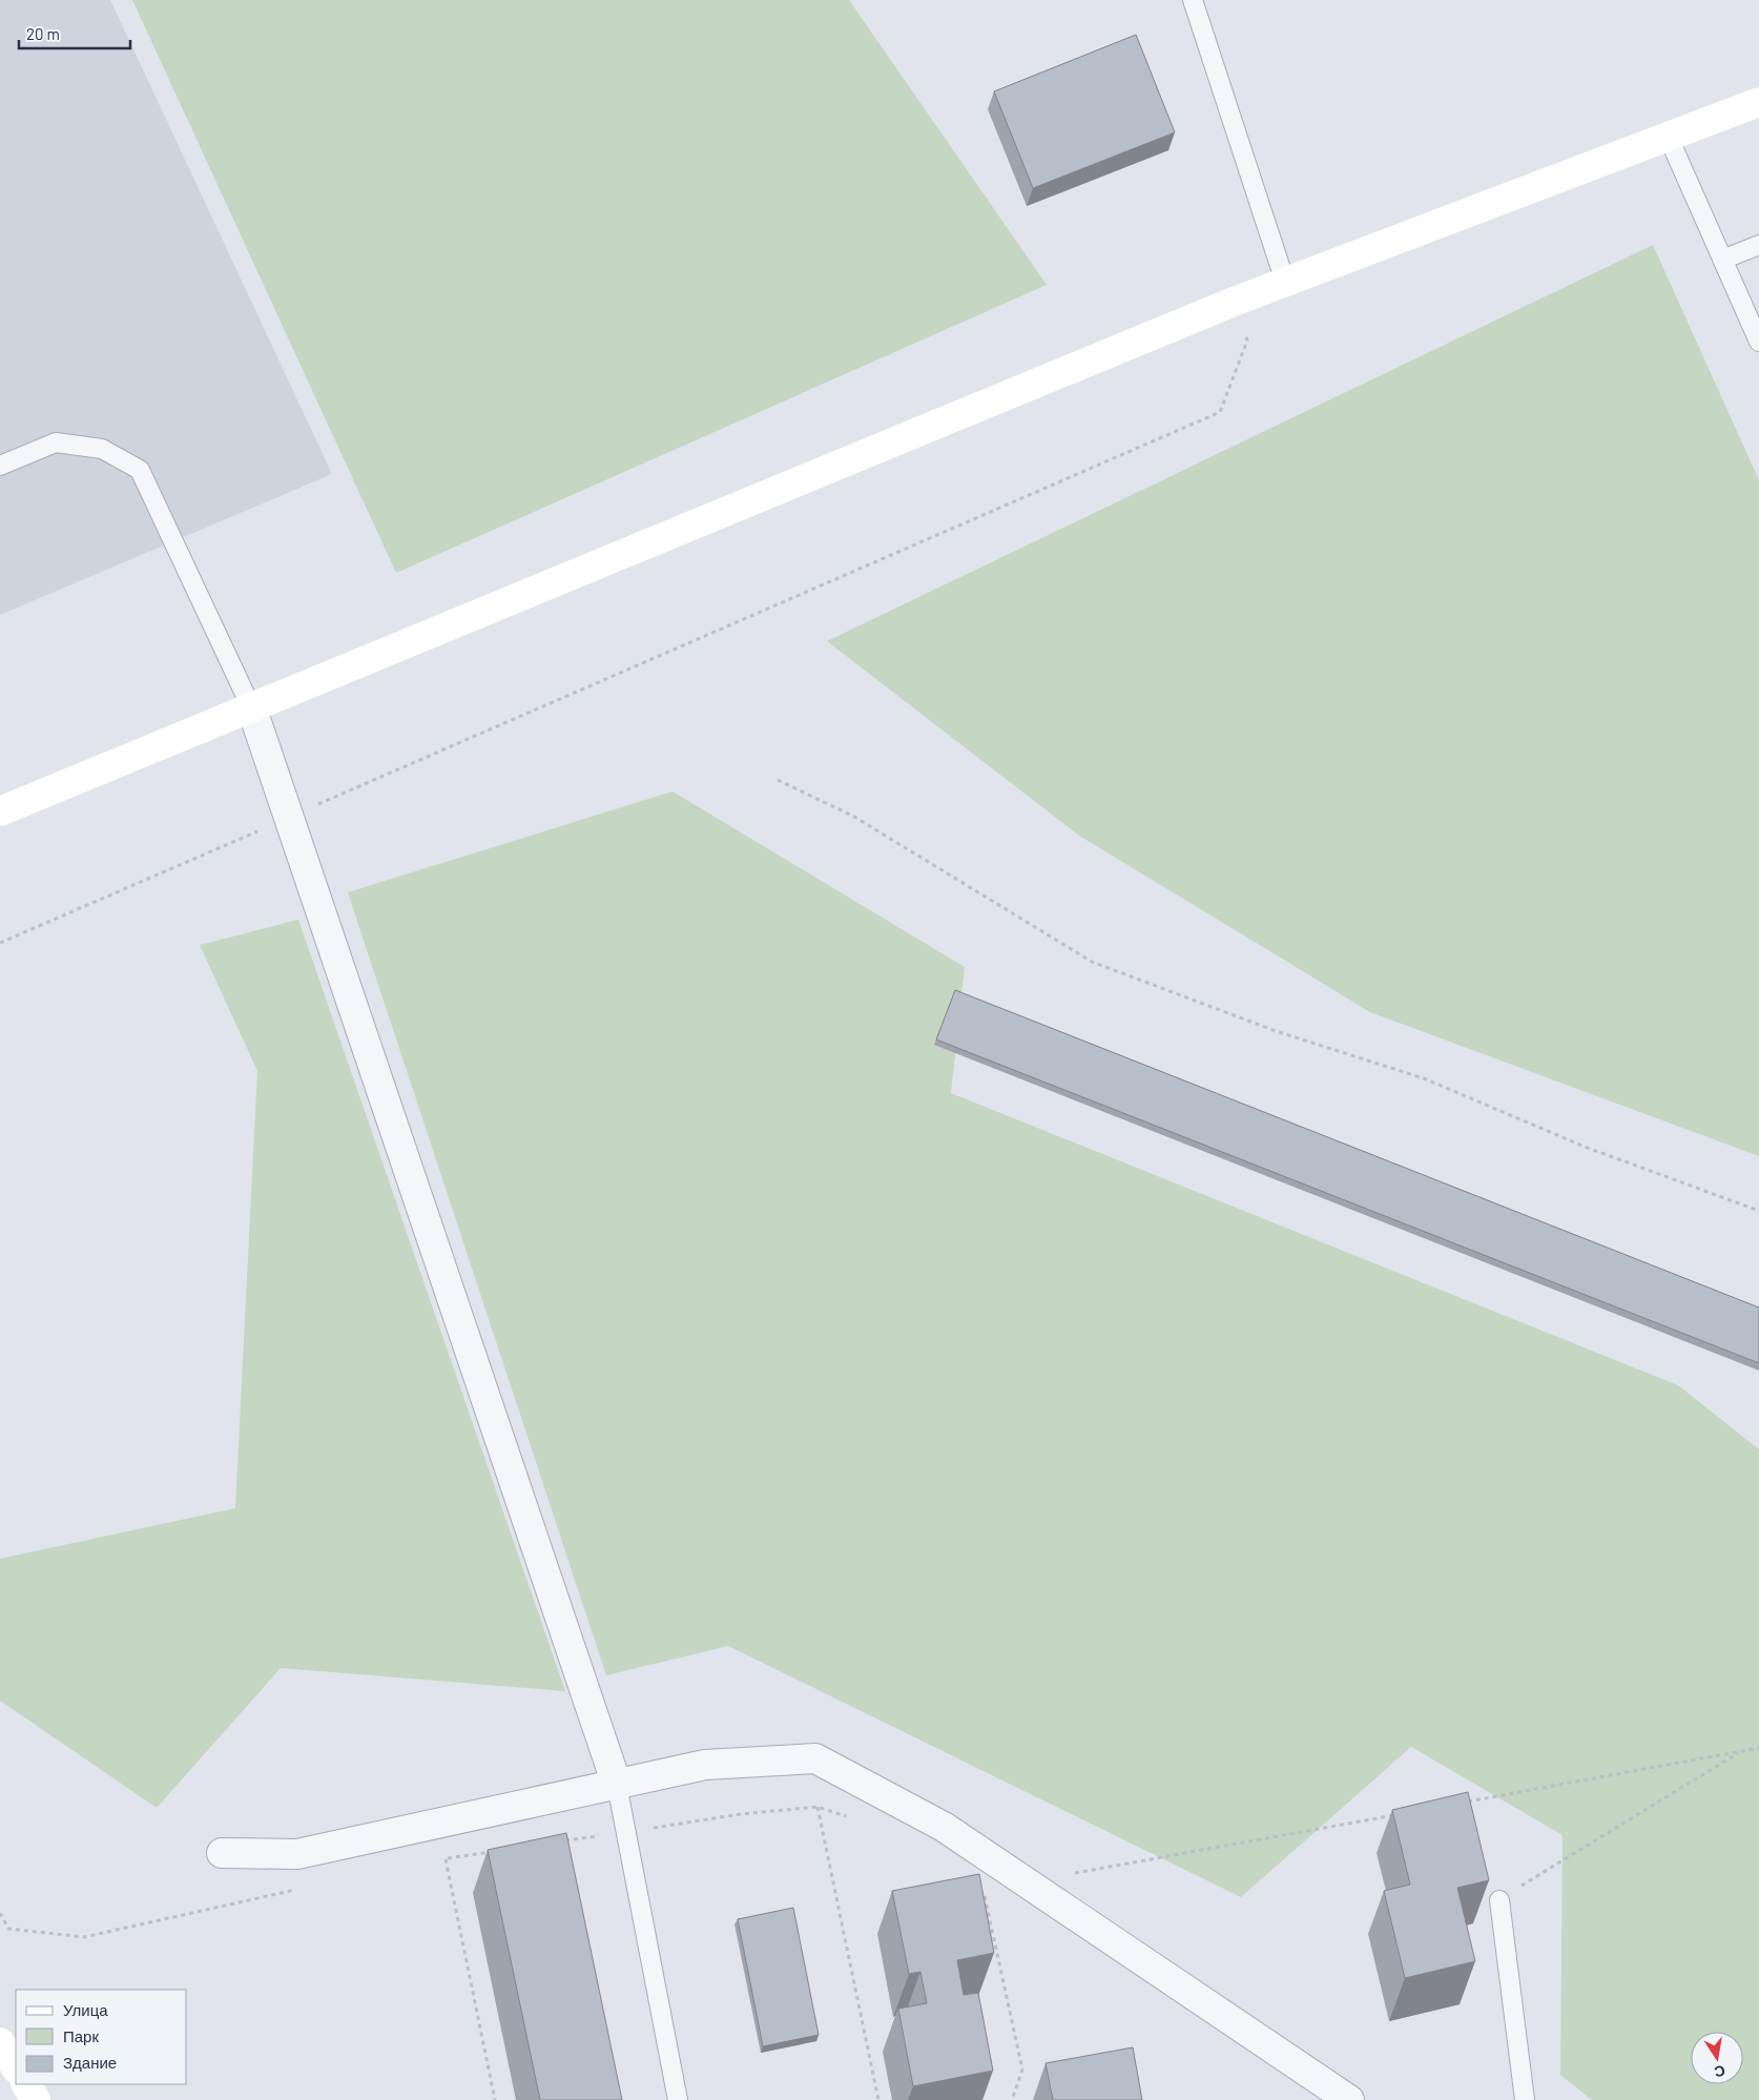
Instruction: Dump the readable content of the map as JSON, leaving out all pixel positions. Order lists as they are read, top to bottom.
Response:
{
  "legend": ["Улица", "Парк", "Здание"],
  "scale_bar": "20 m",
  "north": "bottom"
}
